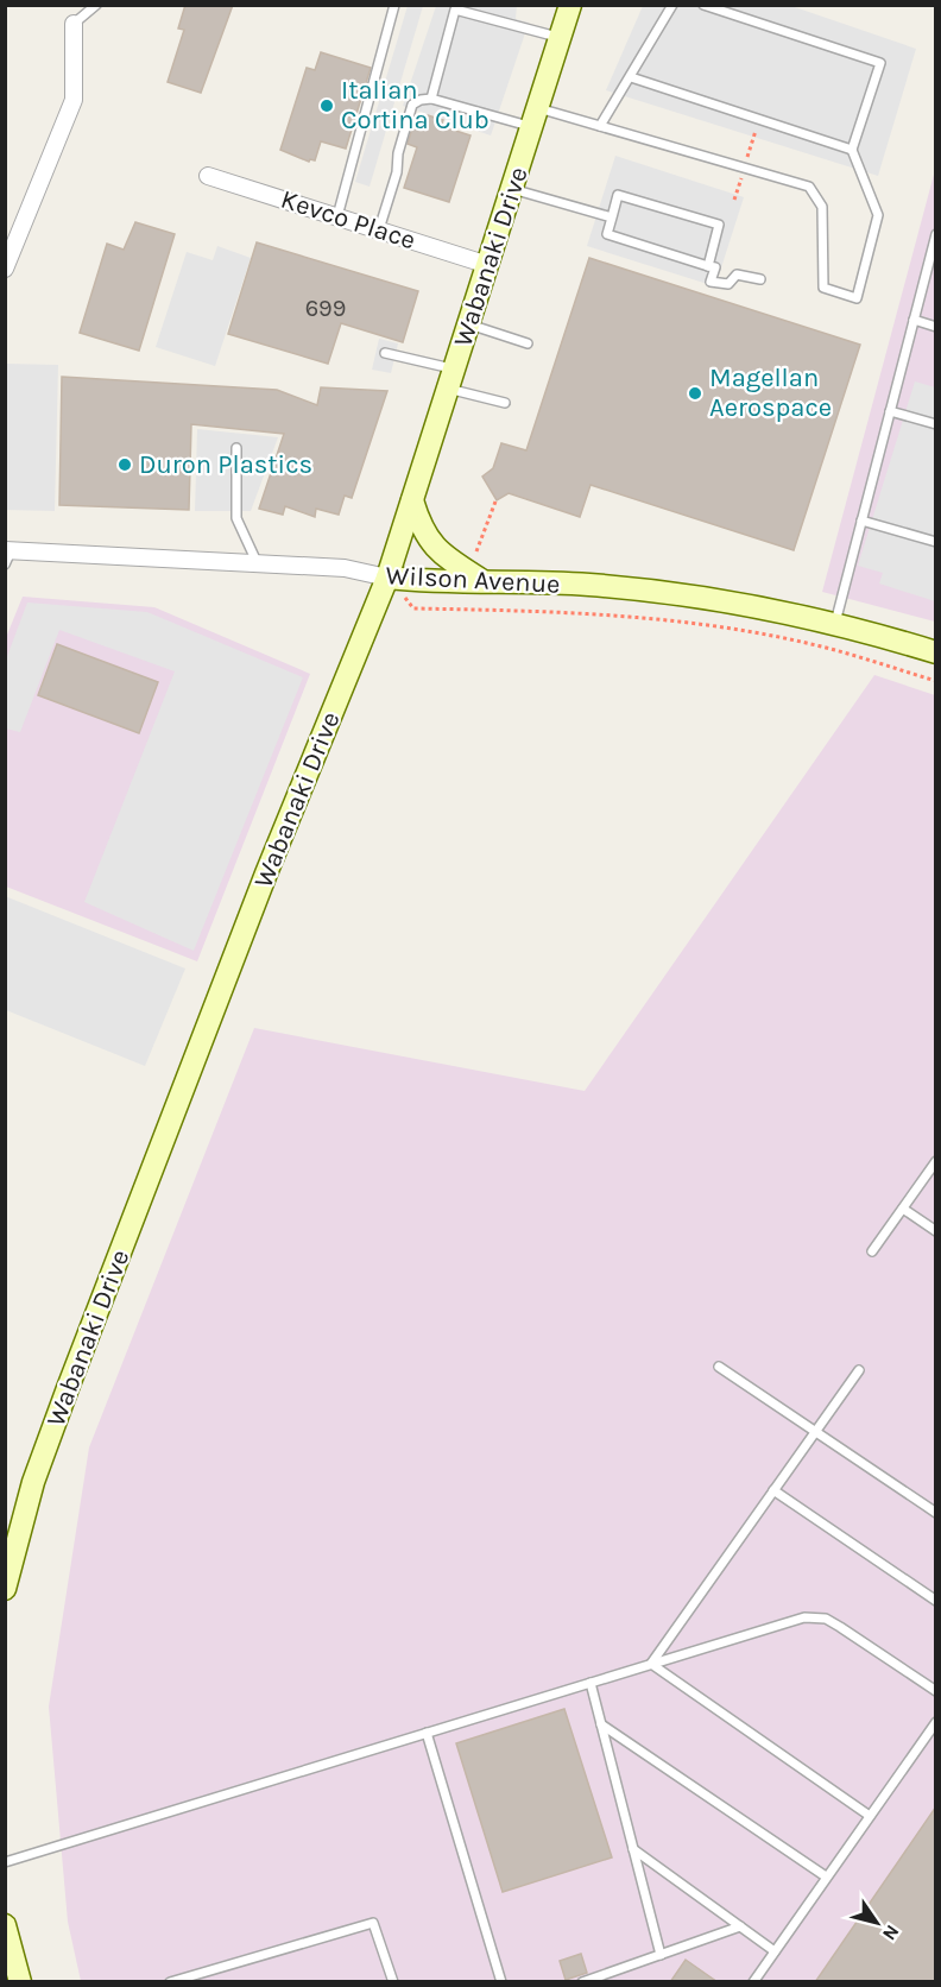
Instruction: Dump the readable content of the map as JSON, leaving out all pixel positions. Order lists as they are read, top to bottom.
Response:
{
  "streets": {
    "street": ["Kevco Place", "Wabanaki Drive", "Wilson Avenue"]
  },
  "crossings": [
    ["Kevco Place", "Wabanaki Drive"],
    ["Wabanaki Drive", "Wilson Avenue"]
  ],
  "places": ["Italian Cortina Club", "Magellan Aerospace", "Duron Plastics"],
  "house_numbers": ["699"],
  "north": "bottom right"
}
